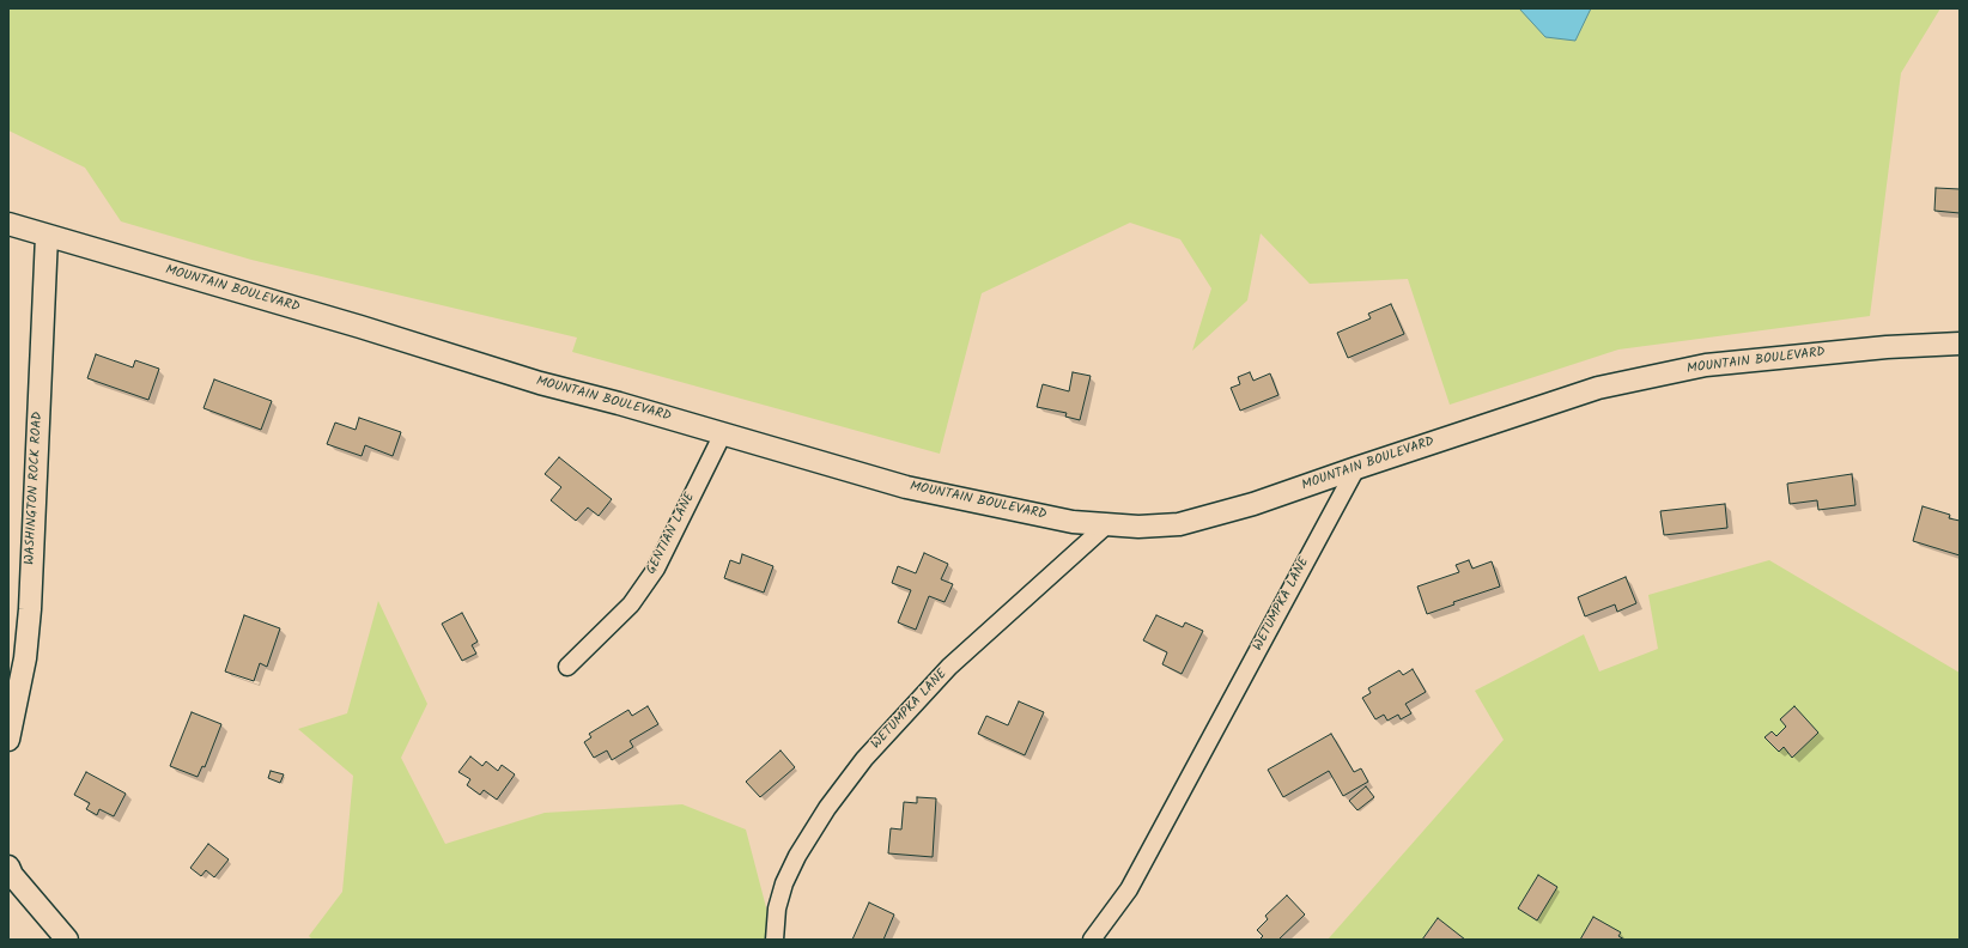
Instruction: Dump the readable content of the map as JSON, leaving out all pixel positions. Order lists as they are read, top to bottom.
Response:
{
  "streets": {
    "street": [
      "MOUNTAIN BOULEVARD",
      "WASHINGTON ROCK ROAD",
      "GENTIAN LANE",
      "WETUMPKA LANE"
    ]
  },
  "crossings": [
    ["MOUNTAIN BOULEVARD", "WASHINGTON ROCK ROAD"],
    ["MOUNTAIN BOULEVARD", "GENTIAN LANE"],
    ["MOUNTAIN BOULEVARD", "WETUMPKA LANE"]
  ]
}
